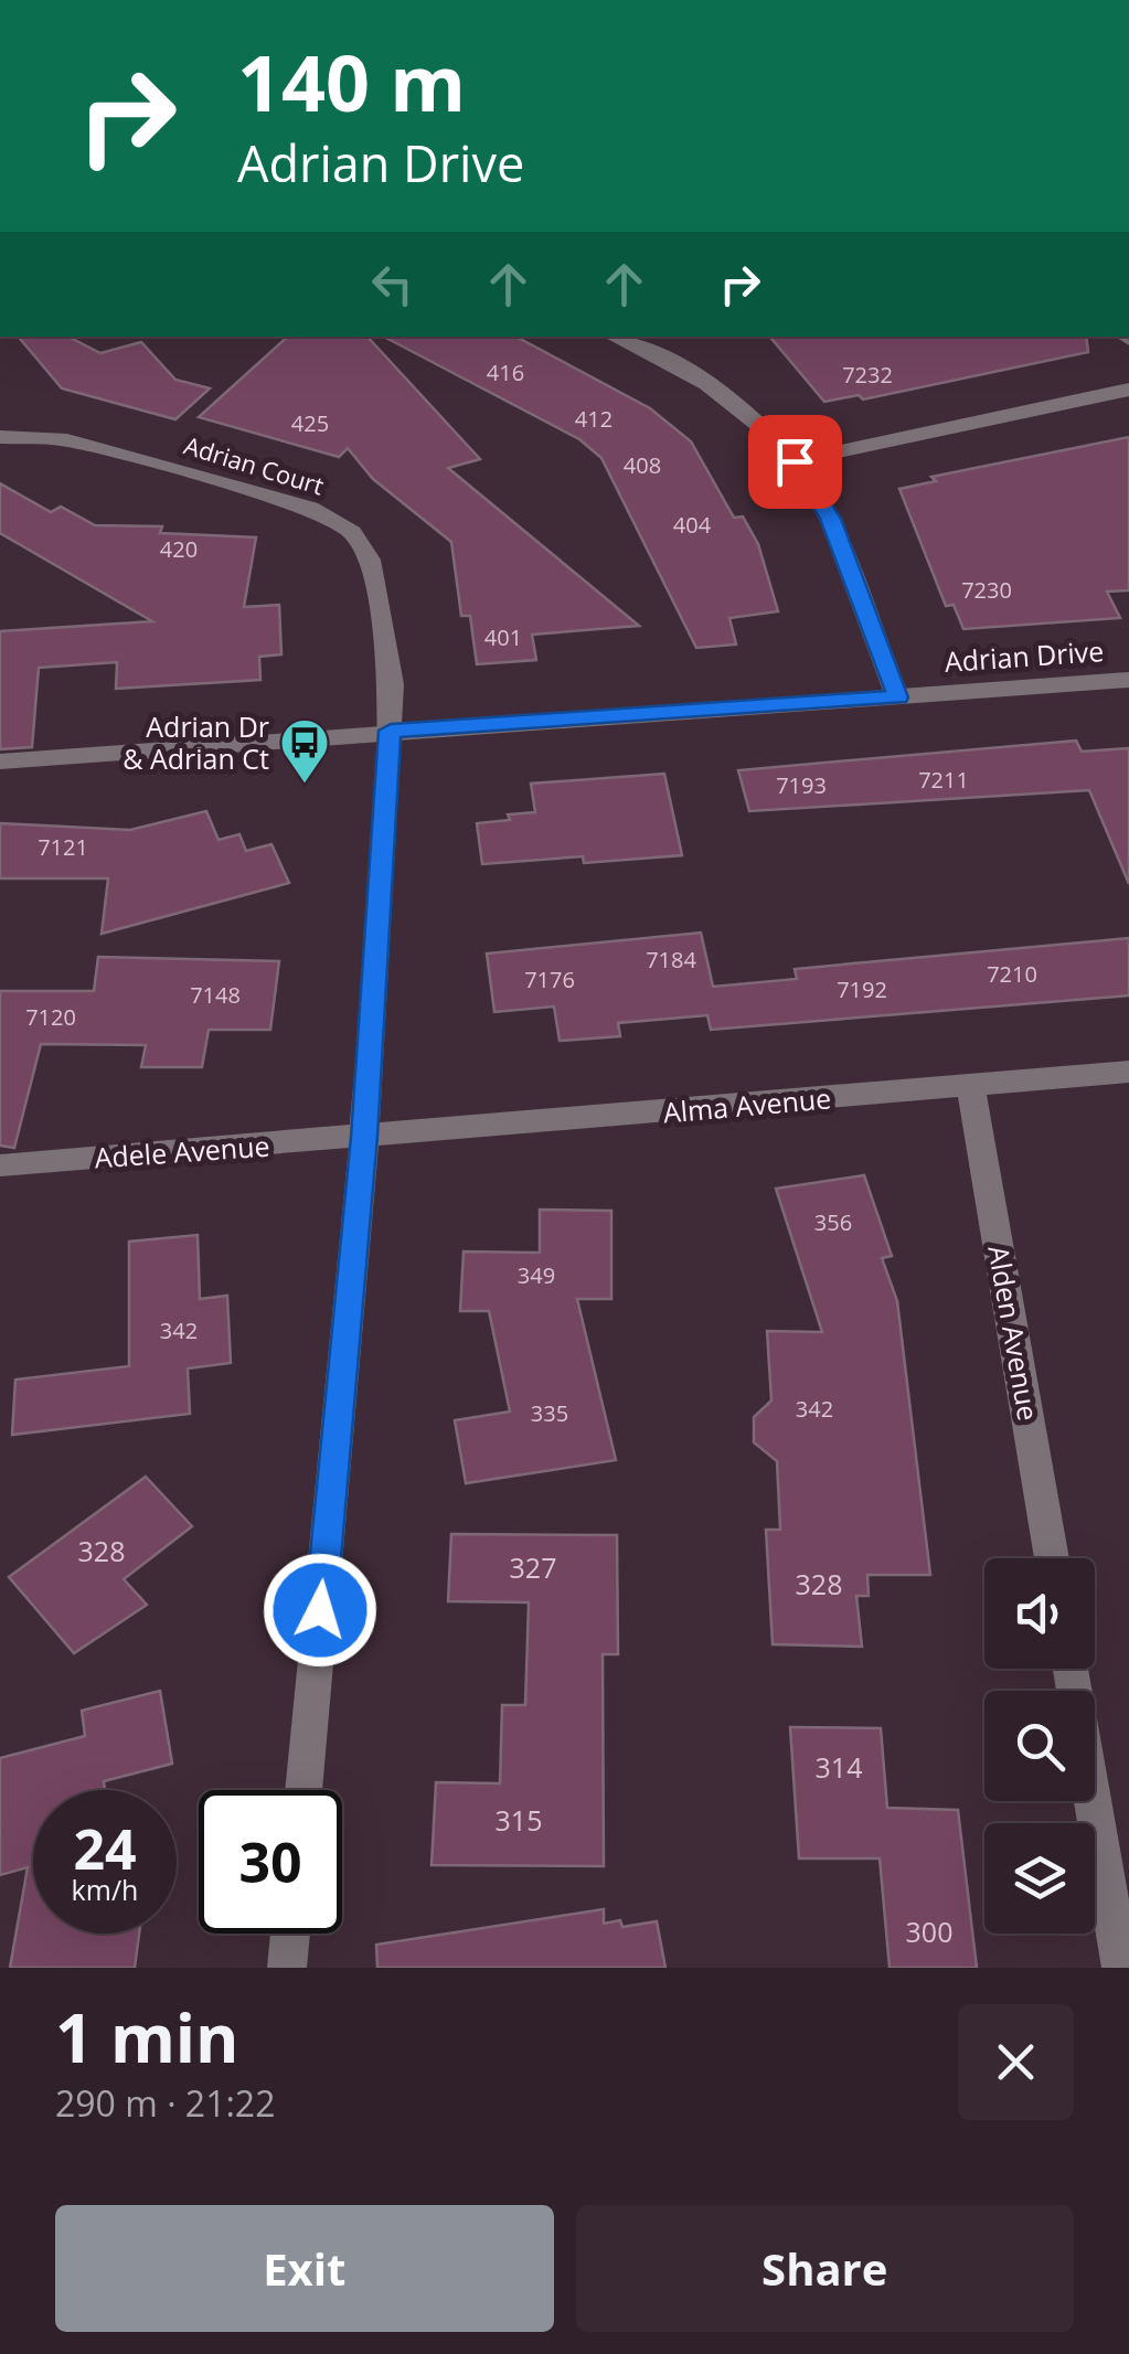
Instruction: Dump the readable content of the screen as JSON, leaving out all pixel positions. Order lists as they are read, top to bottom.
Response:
{
  "streets": {
    "street": [
      "Adrian Court",
      "Adrian Drive",
      "Alma Avenue",
      "Adele Avenue",
      "Alden Avenue"
    ]
  },
  "crossings": [
    ["Adrian Court", "Adrian Drive"],
    ["Adrian Court", "Alma Avenue"],
    ["Adrian Court", "Adele Avenue"],
    ["Alma Avenue", "Adele Avenue"],
    ["Alma Avenue", "Alden Avenue"]
  ],
  "places": {
    "bus stop": ["Adrian Dr & Adrian Ct"]
  },
  "house_numbers": [
    "416",
    "7232",
    "412",
    "425",
    "408",
    "404",
    "420",
    "7230",
    "401",
    "7211",
    "7193",
    "7121",
    "7184",
    "7210",
    "7176",
    "7192",
    "7148",
    "7120",
    "356",
    "349",
    "342",
    "342",
    "335",
    "328",
    "327",
    "328",
    "314",
    "315",
    "300"
  ],
  "page": {
    "turn": ["140 m", "Adrian Drive"],
    "speed": "24 km/h",
    "limit": "30",
    "heading": ["1 min", "290 m · 21:22"],
    "buttons": ["Exit", "Share"]
  }
}
